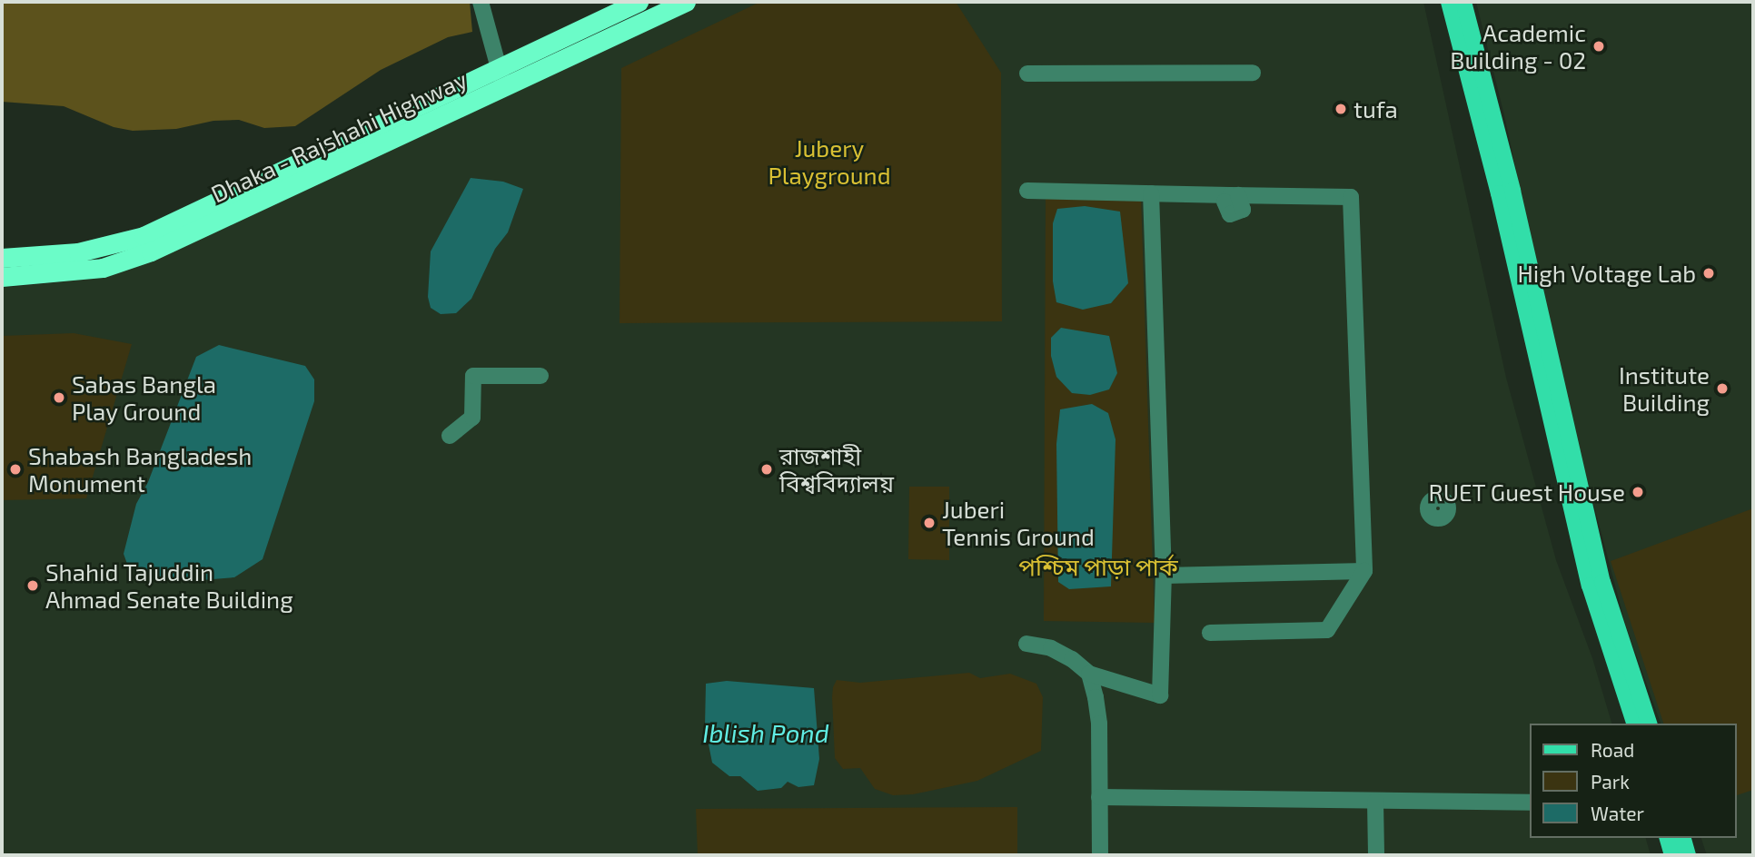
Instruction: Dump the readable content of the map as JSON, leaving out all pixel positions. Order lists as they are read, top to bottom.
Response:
{
  "streets": {
    "highway": ["Dhaka - Rajshahi Highway"]
  },
  "water": ["Iblish Pond"],
  "parks": ["Jubery Playground", "পশ্চিম পাড়া পার্ক"],
  "places": [
    "Academic Building - 02",
    "tufa",
    "High Voltage Lab",
    "Institute Building",
    "Sabas Bangla Play Ground",
    "Shabash Bangladesh Monument",
    "রাজশাহী বিশ্ববিদ্যালয়",
    "RUET Guest House",
    "Juberi Tennis Ground",
    "Shahid Tajuddin Ahmad Senate Building"
  ],
  "legend": ["Road", "Park", "Water"]
}
